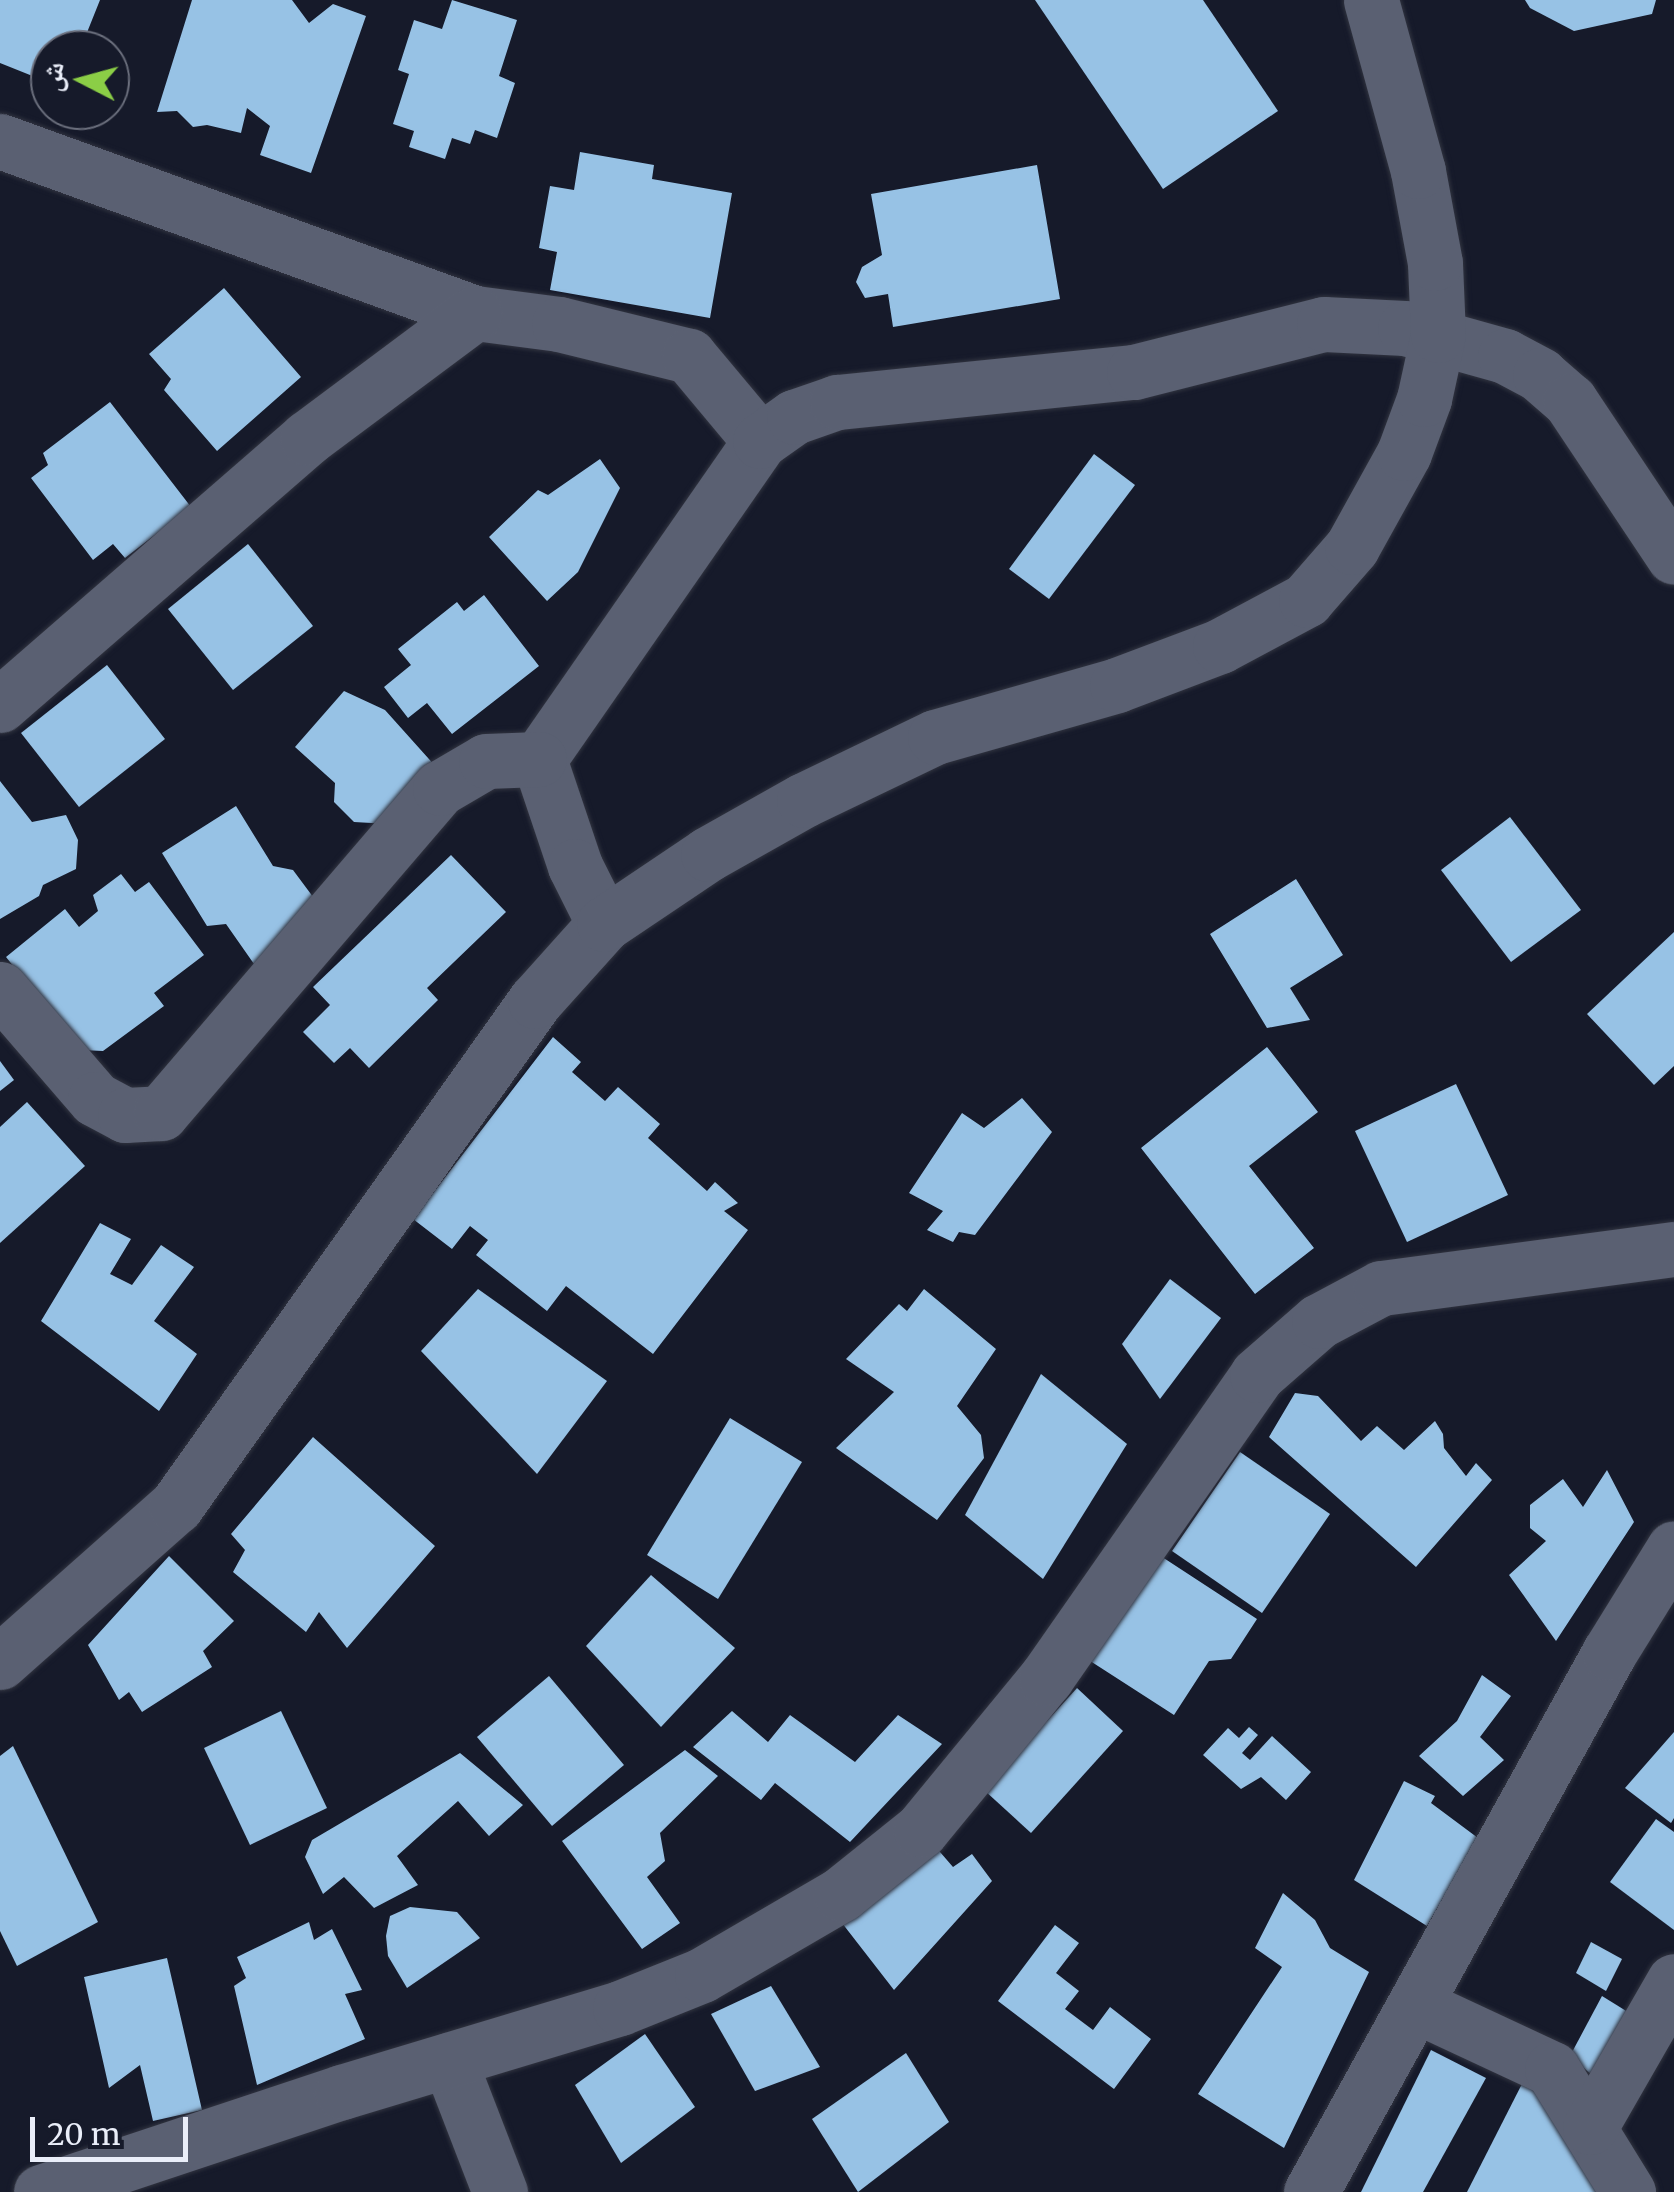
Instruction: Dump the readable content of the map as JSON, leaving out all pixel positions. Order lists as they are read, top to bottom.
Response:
{
  "scale_bar": "20 m",
  "north": "left"
}
